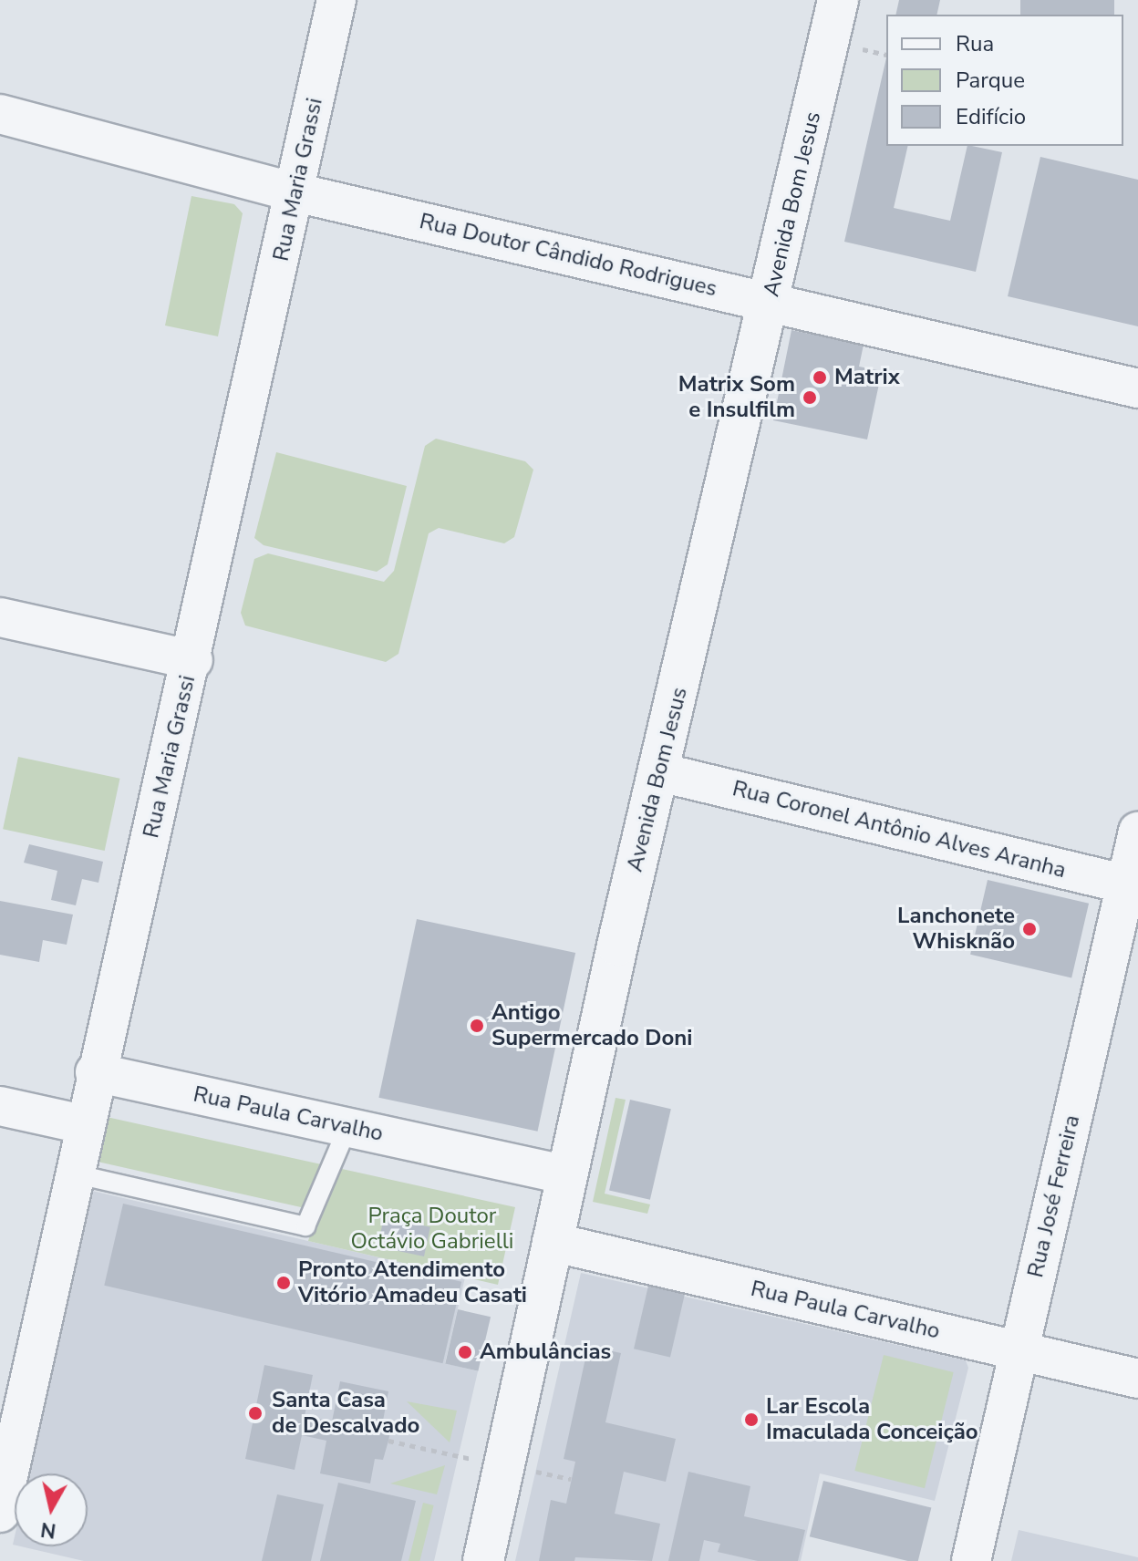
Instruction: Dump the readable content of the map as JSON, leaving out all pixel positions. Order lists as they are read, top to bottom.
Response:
{
  "streets": {
    "street": [
      "Rua Maria Grassi",
      "Avenida Bom Jesus",
      "Rua Doutor Cândido Rodrigues",
      "Rua Coronel Antônio Alves Aranha",
      "Rua Paula Carvalho",
      "Rua José Ferreira"
    ]
  },
  "crossings": [
    ["Rua Maria Grassi", "Rua Doutor Cândido Rodrigues"],
    ["Rua Maria Grassi", "Rua Paula Carvalho"],
    ["Avenida Bom Jesus", "Rua Doutor Cândido Rodrigues"],
    ["Avenida Bom Jesus", "Rua Coronel Antônio Alves Aranha"],
    ["Avenida Bom Jesus", "Rua Paula Carvalho"],
    ["Rua Coronel Antônio Alves Aranha", "Rua José Ferreira"],
    ["Rua Paula Carvalho", "Rua José Ferreira"]
  ],
  "parks": ["Praça Doutor Octávio Gabrielli"],
  "places": [
    "Matrix",
    "Matrix Som e Insulfilm",
    "Lanchonete Whisknão",
    "Antigo Supermercado Doni",
    "Pronto Atendimento Vitório Amadeu Casati",
    "Ambulâncias",
    "Santa Casa de Descalvado",
    "Lar Escola Imaculada Conceição"
  ],
  "legend": ["Rua", "Parque", "Edifício"],
  "north": "bottom"
}
